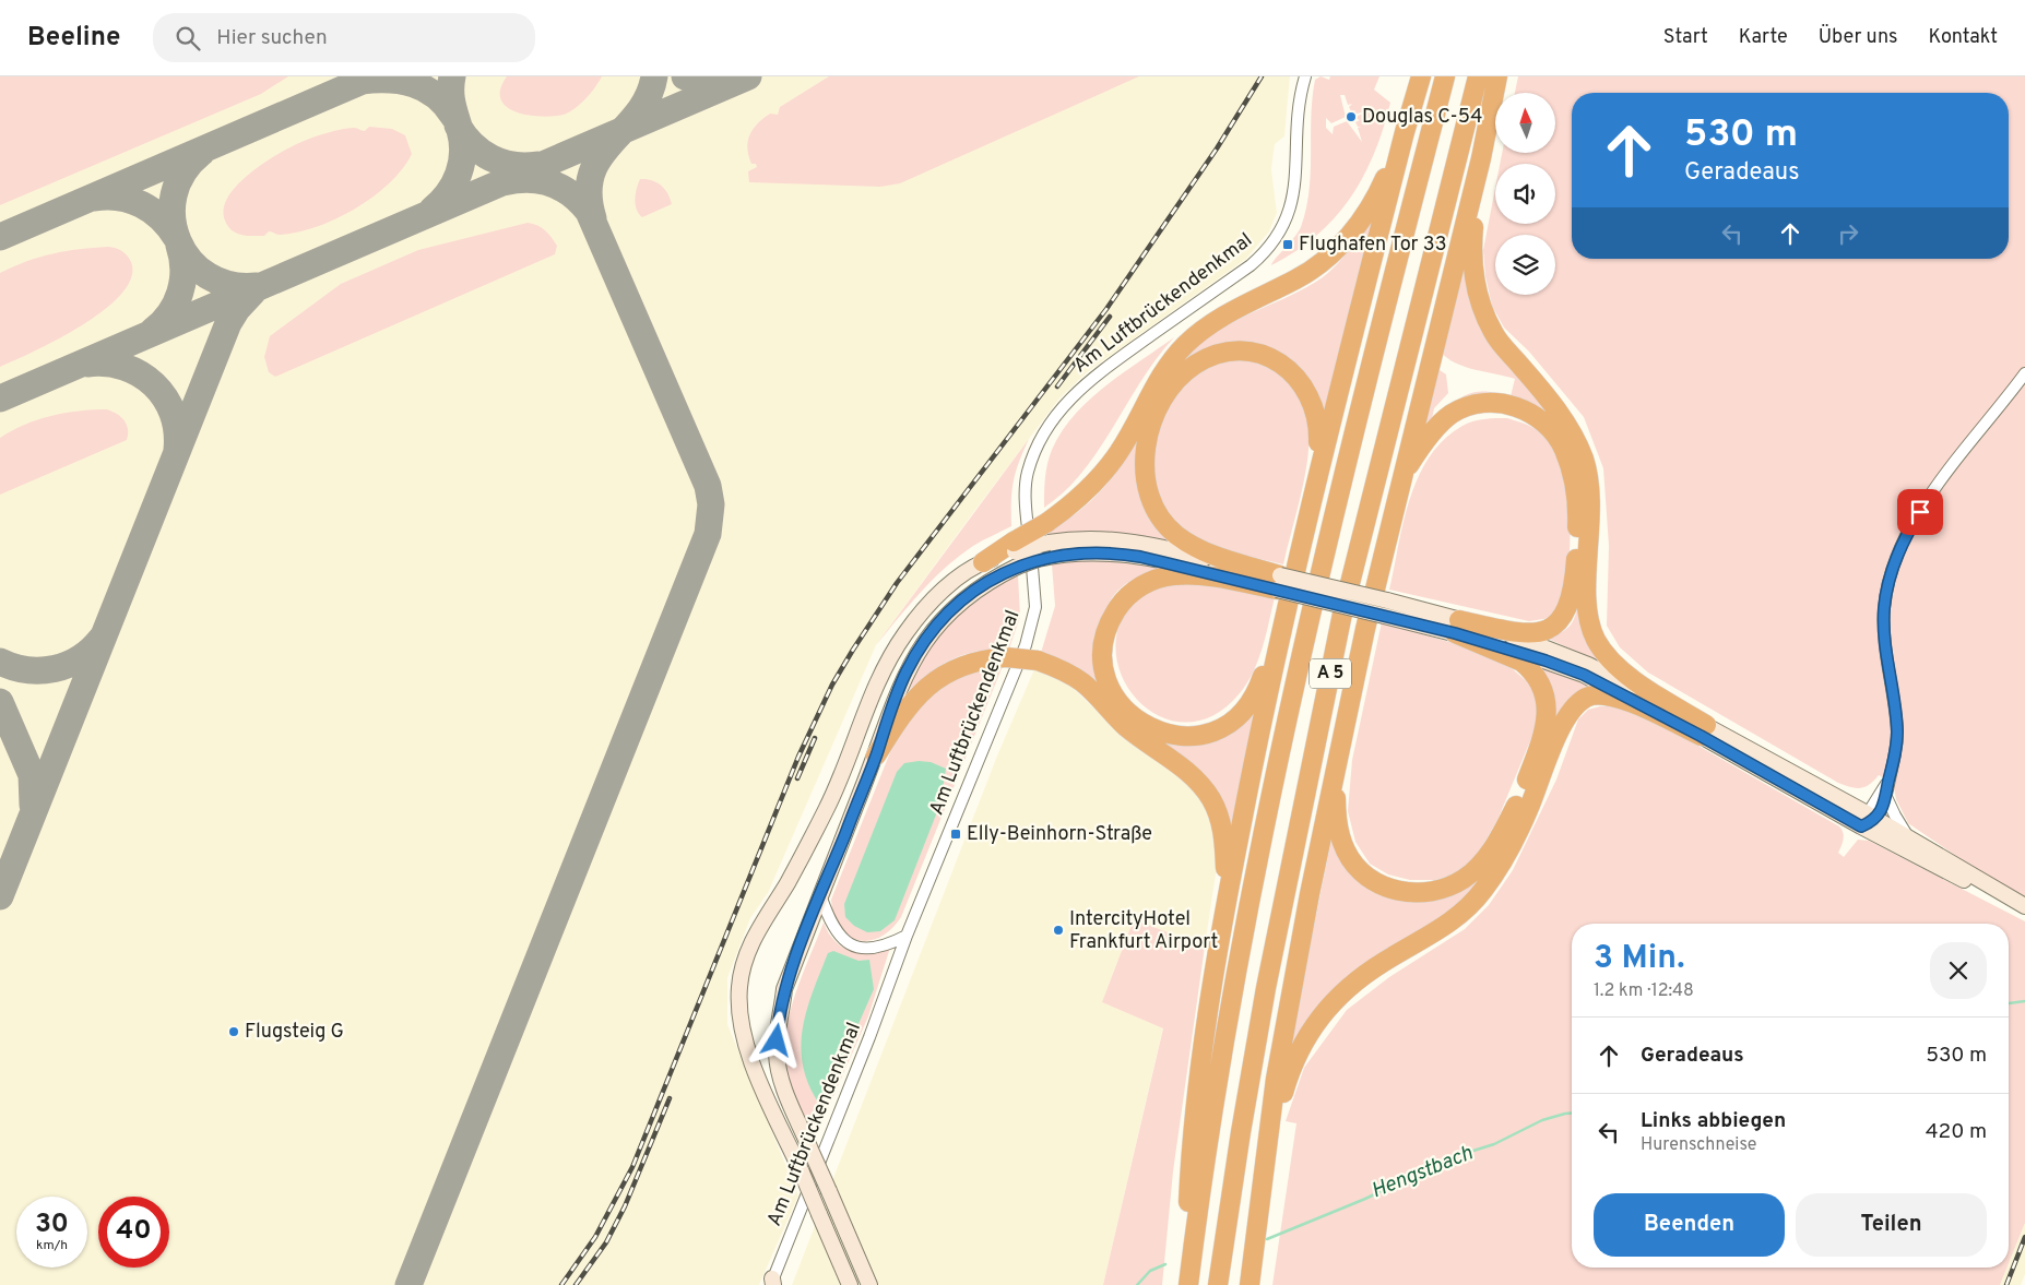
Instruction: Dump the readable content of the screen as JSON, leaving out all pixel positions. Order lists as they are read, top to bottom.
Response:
{
  "streets": {
    "highway": ["A 5"],
    "street": ["Am Luftbrückendenkmal"]
  },
  "water": ["Hengstbach"],
  "places": {
    "other": ["Douglas C-54", "IntercityHotel Frankfurt Airport", "Flugsteig G"],
    "transit": ["Flughafen Tor 33", "Elly-Beinhorn-Straße"]
  },
  "north": "top",
  "page": {
    "header": "Beeline",
    "search": "Hier suchen",
    "nav": [
      "Start",
      "Karte",
      "Über uns",
      "Kontakt"
    ],
    "turn": ["530 m", "Geradeaus"],
    "heading": ["3 Min.", "1.2 km · 12:48"],
    "list": [
      {
        "name": "Geradeaus",
        "value": "530 m"
      },
      {
        "name": "Links abbiegen",
        "note": "Hurenschneise",
        "value": "420 m"
      }
    ],
    "buttons": ["Beenden", "Teilen"],
    "speed": "30 km/h",
    "limit": "40"
  }
}
